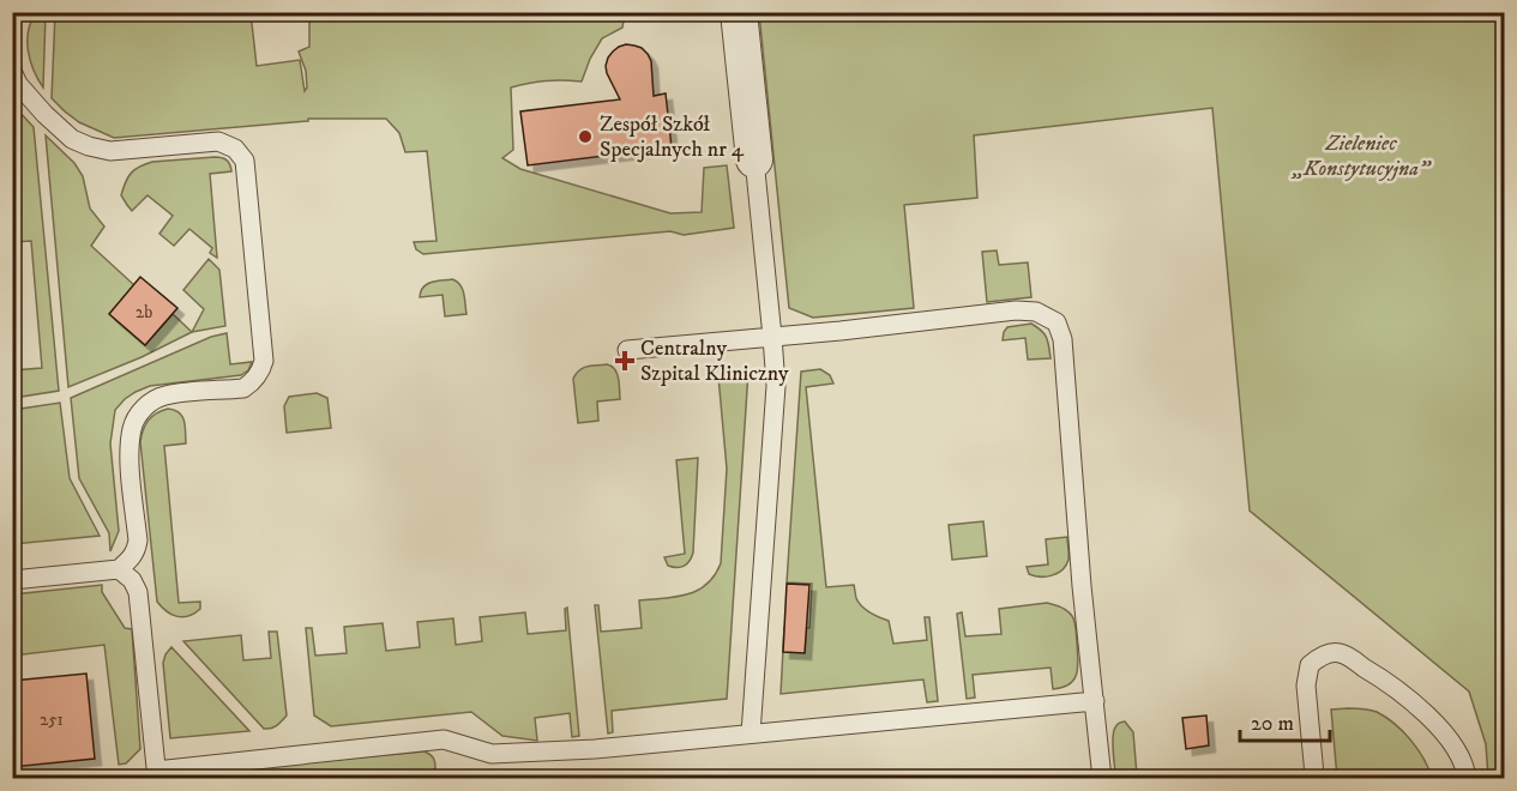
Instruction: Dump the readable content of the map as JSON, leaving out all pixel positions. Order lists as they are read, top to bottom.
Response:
{
  "parks": ["Zieleniec „Konstytucyjna”"],
  "places": {
    "other": ["Zespół Szkół Specjalnych nr 4"],
    "health": ["Centralny Szpital Kliniczny"]
  },
  "house_numbers": ["2b", "251"],
  "scale_bar": "20 m"
}
